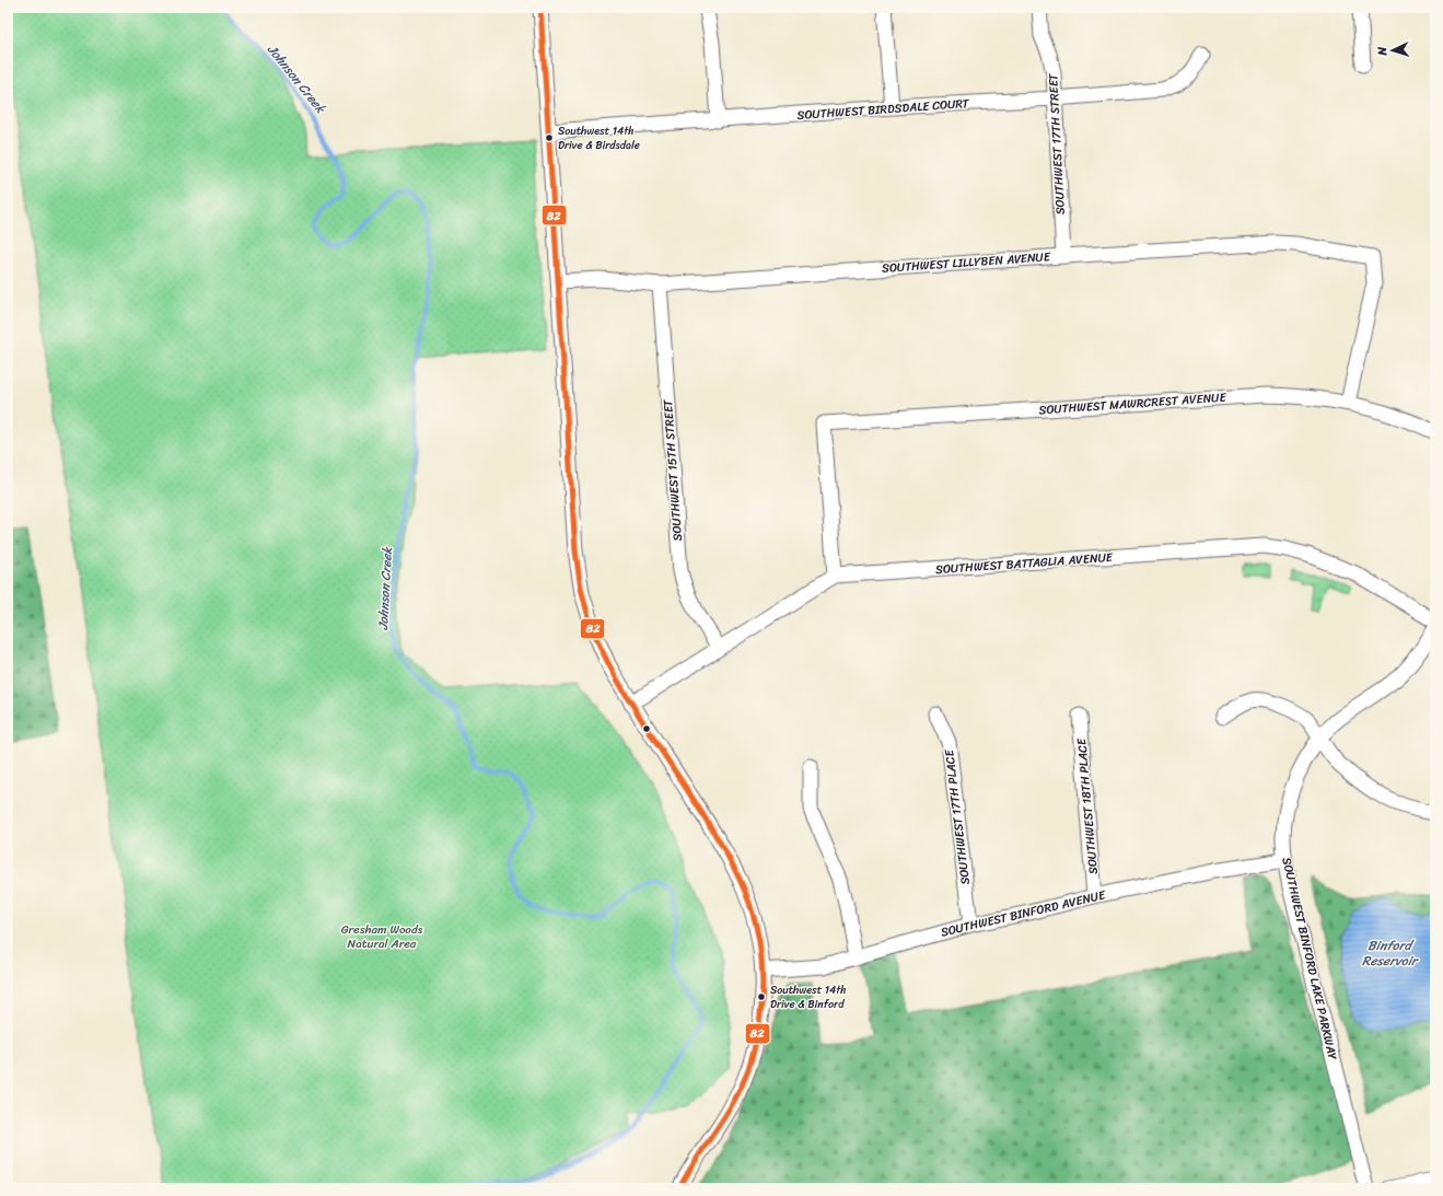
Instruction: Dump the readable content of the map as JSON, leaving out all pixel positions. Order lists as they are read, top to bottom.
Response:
{
  "streets": {
    "street": [
      "SOUTHWEST BIRDSDALE COURT",
      "SOUTHWEST 17TH STREET",
      "SOUTHWEST LILLYBEN AVENUE",
      "SOUTHWEST MAWRCREST AVENUE",
      "SOUTHWEST 15TH STREET",
      "SOUTHWEST BATTAGLIA AVENUE",
      "SOUTHWEST 18TH PLACE",
      "SOUTHWEST 17TH PLACE",
      "SOUTHWEST BINFORD AVENUE",
      "SOUTHWEST BINFORD LAKE PARKWAY"
    ]
  },
  "crossings": [
    ["SOUTHWEST BIRDSDALE COURT", "SOUTHWEST 17TH STREET"],
    ["SOUTHWEST 17TH STREET", "SOUTHWEST LILLYBEN AVENUE"],
    ["SOUTHWEST LILLYBEN AVENUE", "SOUTHWEST MAWRCREST AVENUE"],
    ["SOUTHWEST LILLYBEN AVENUE", "SOUTHWEST 15TH STREET"],
    ["SOUTHWEST MAWRCREST AVENUE", "SOUTHWEST BATTAGLIA AVENUE"],
    ["SOUTHWEST 15TH STREET", "SOUTHWEST BATTAGLIA AVENUE"],
    ["SOUTHWEST 18TH PLACE", "SOUTHWEST BINFORD AVENUE"],
    ["SOUTHWEST 17TH PLACE", "SOUTHWEST BINFORD AVENUE"],
    ["SOUTHWEST BINFORD AVENUE", "SOUTHWEST BINFORD LAKE PARKWAY"]
  ],
  "water": ["Johnson Creek", "Binford Reservoir"],
  "parks": ["Gresham Woods Natural Area"],
  "places": ["Southwest 14th Drive & Birdsdale", "Southwest 14th Drive & Binford"],
  "lines": ["transit line 82"],
  "north": "left"
}
